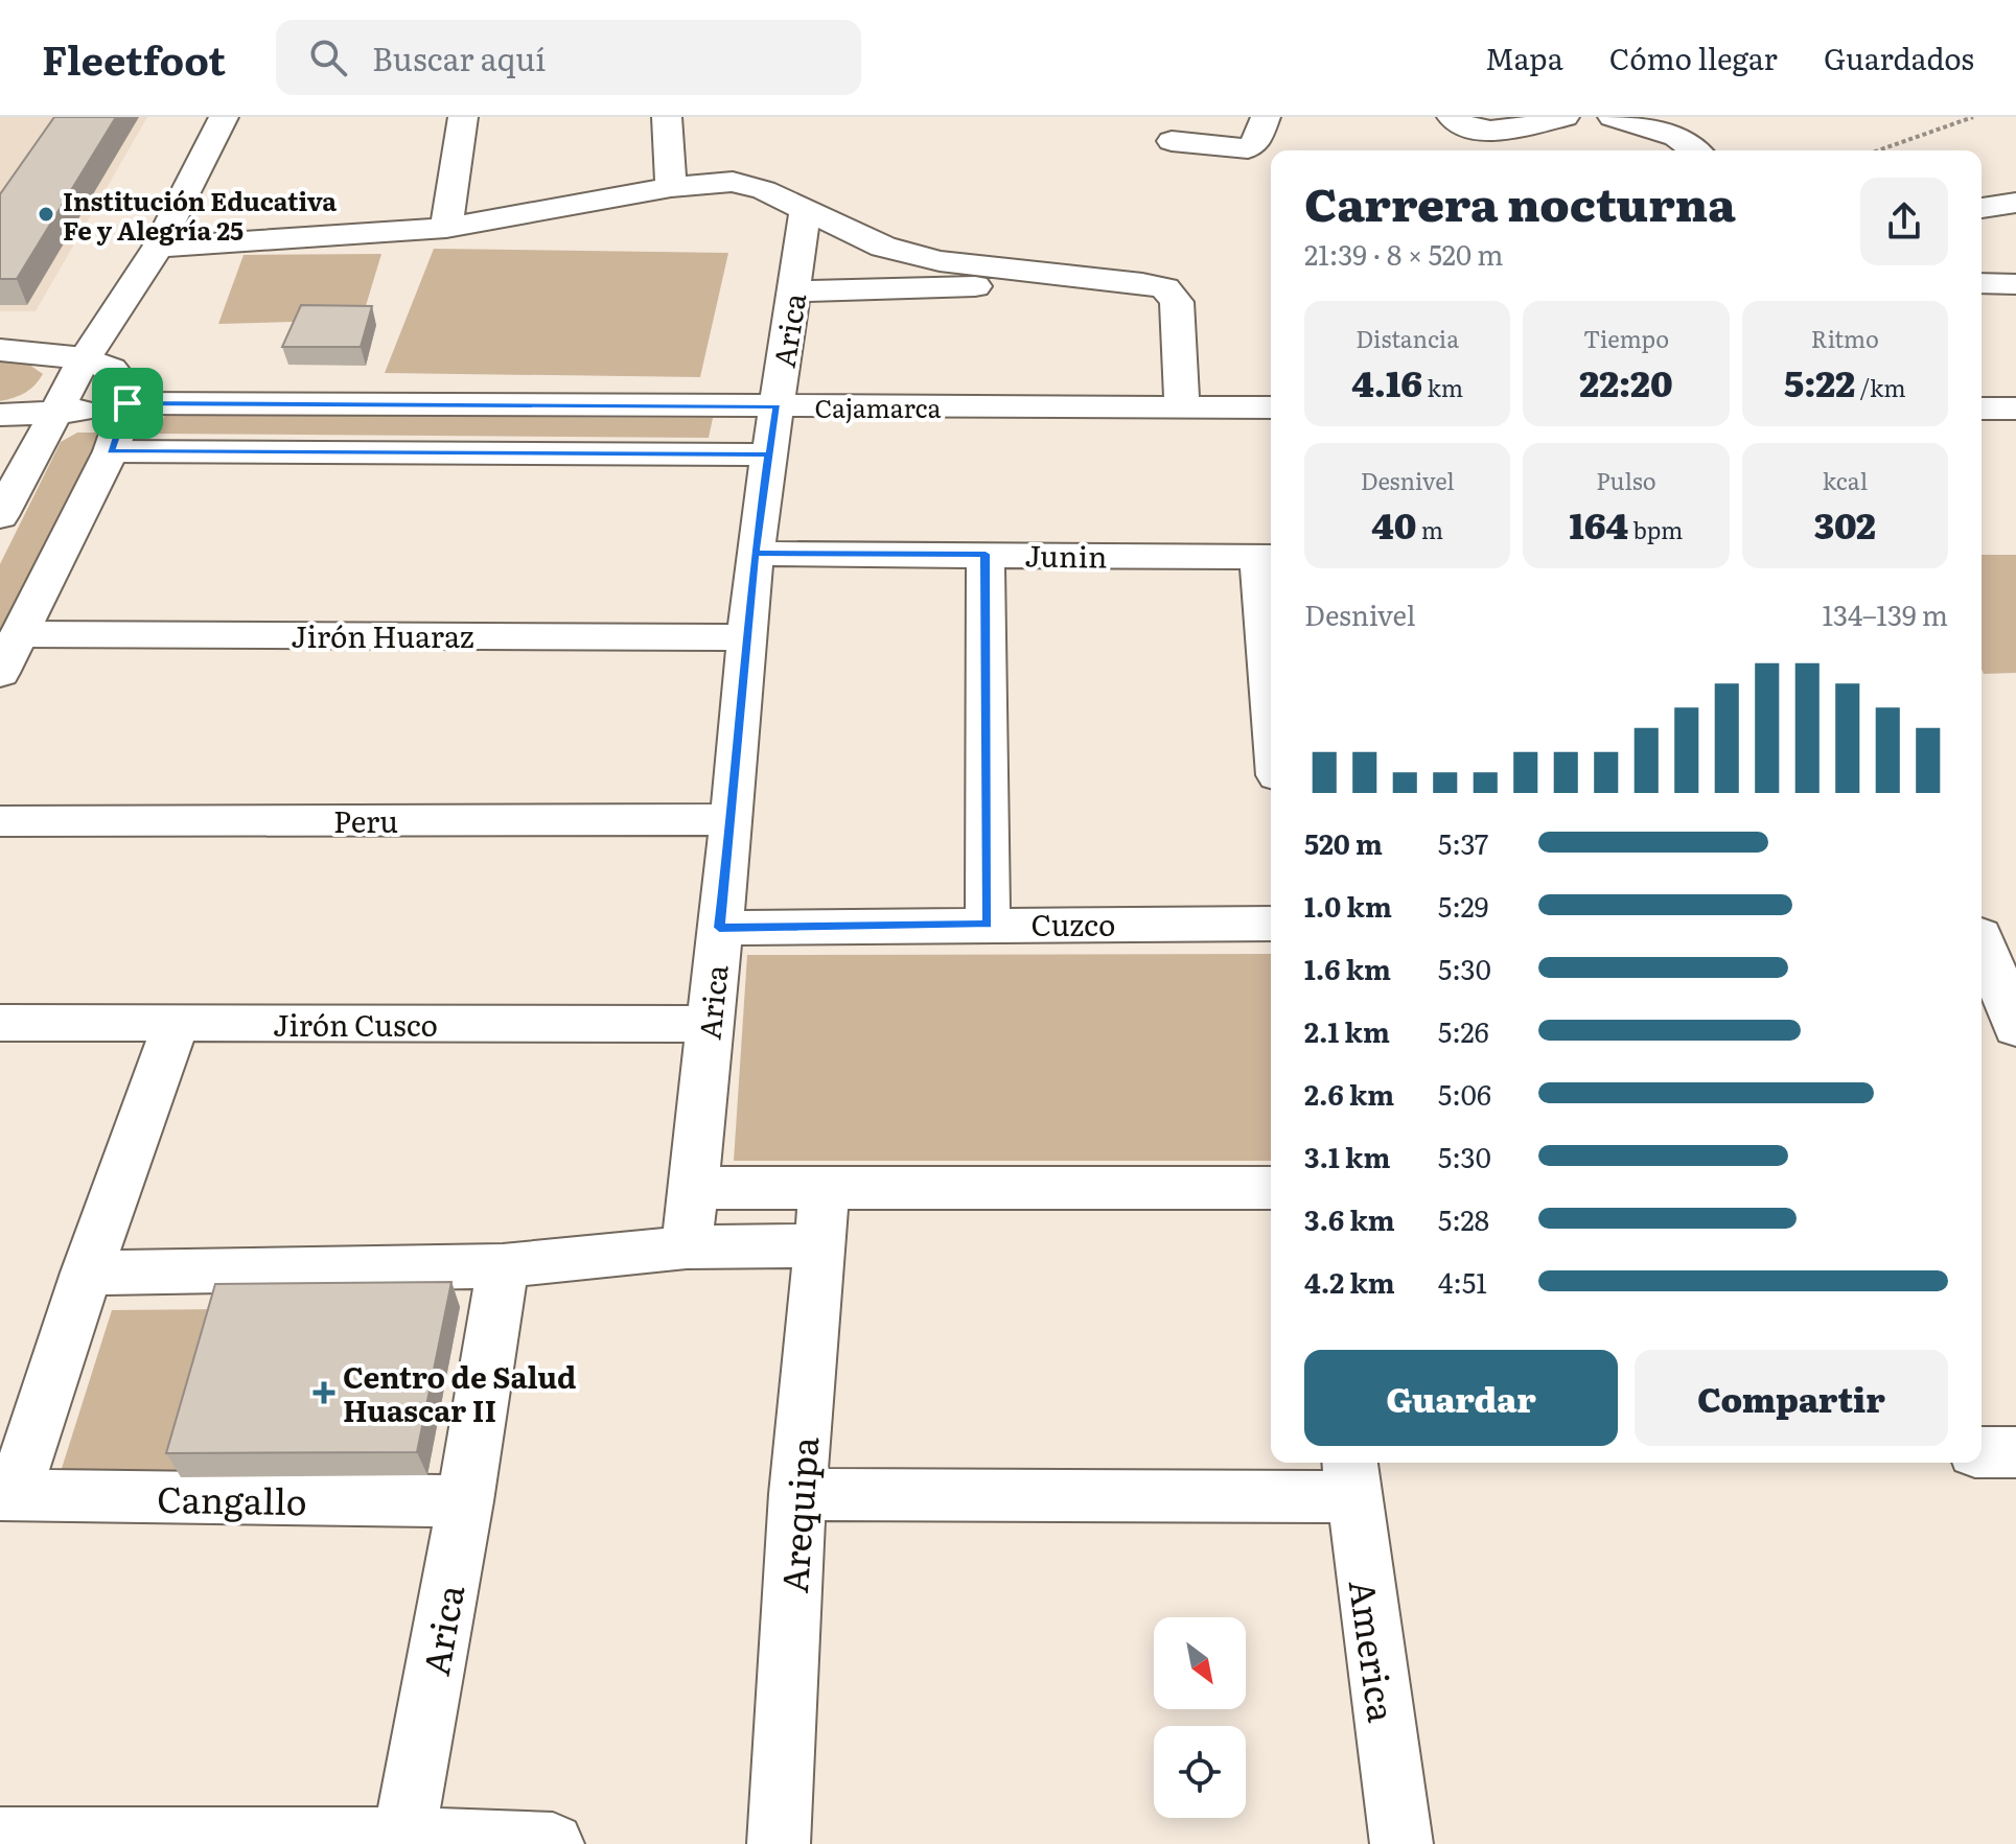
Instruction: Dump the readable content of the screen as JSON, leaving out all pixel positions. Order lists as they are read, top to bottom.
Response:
{
  "streets": {
    "street": [
      "Arica",
      "Cajamarca",
      "Junin",
      "Jirón Huaraz",
      "Peru",
      "Cuzco",
      "Jirón Cusco",
      "Cangallo",
      "Arequipa",
      "America"
    ]
  },
  "crossings": [
    ["Arica", "Cajamarca"],
    ["Arica", "Junin"],
    ["Arica", "Jirón Huaraz"],
    ["Arica", "Peru"],
    ["Arica", "Cuzco"],
    ["Arica", "Jirón Cusco"],
    ["Arica", "Cangallo"]
  ],
  "places": {
    "other": ["Institución Educativa Fe y Alegría 25"],
    "health": ["Centro de Salud Huascar II"]
  },
  "north": "bottom right",
  "page": {
    "header": "Fleetfoot",
    "search": "Buscar aquí",
    "nav": ["Mapa", "Cómo llegar", "Guardados"],
    "heading": ["Carrera nocturna", "21:39 · 8 × 520 m"],
    "stats": [
      ["Distancia", "4.16 km"],
      ["Tiempo", "22:20"],
      ["Ritmo", "5:22 /km"],
      ["Desnivel", "40 m"],
      ["Pulso", "164 bpm"],
      ["kcal", "302"]
    ],
    "chart": ["Desnivel", "134–139 m"],
    "list": [
      {
        "name": "520 m",
        "note": "5:37"
      },
      {
        "name": "1.0 km",
        "note": "5:29"
      },
      {
        "name": "1.6 km",
        "note": "5:30"
      },
      {
        "name": "2.1 km",
        "note": "5:26"
      },
      {
        "name": "2.6 km",
        "note": "5:06"
      },
      {
        "name": "3.1 km",
        "note": "5:30"
      },
      {
        "name": "3.6 km",
        "note": "5:28"
      },
      {
        "name": "4.2 km",
        "note": "4:51"
      }
    ],
    "buttons": ["Guardar", "Compartir"]
  }
}
